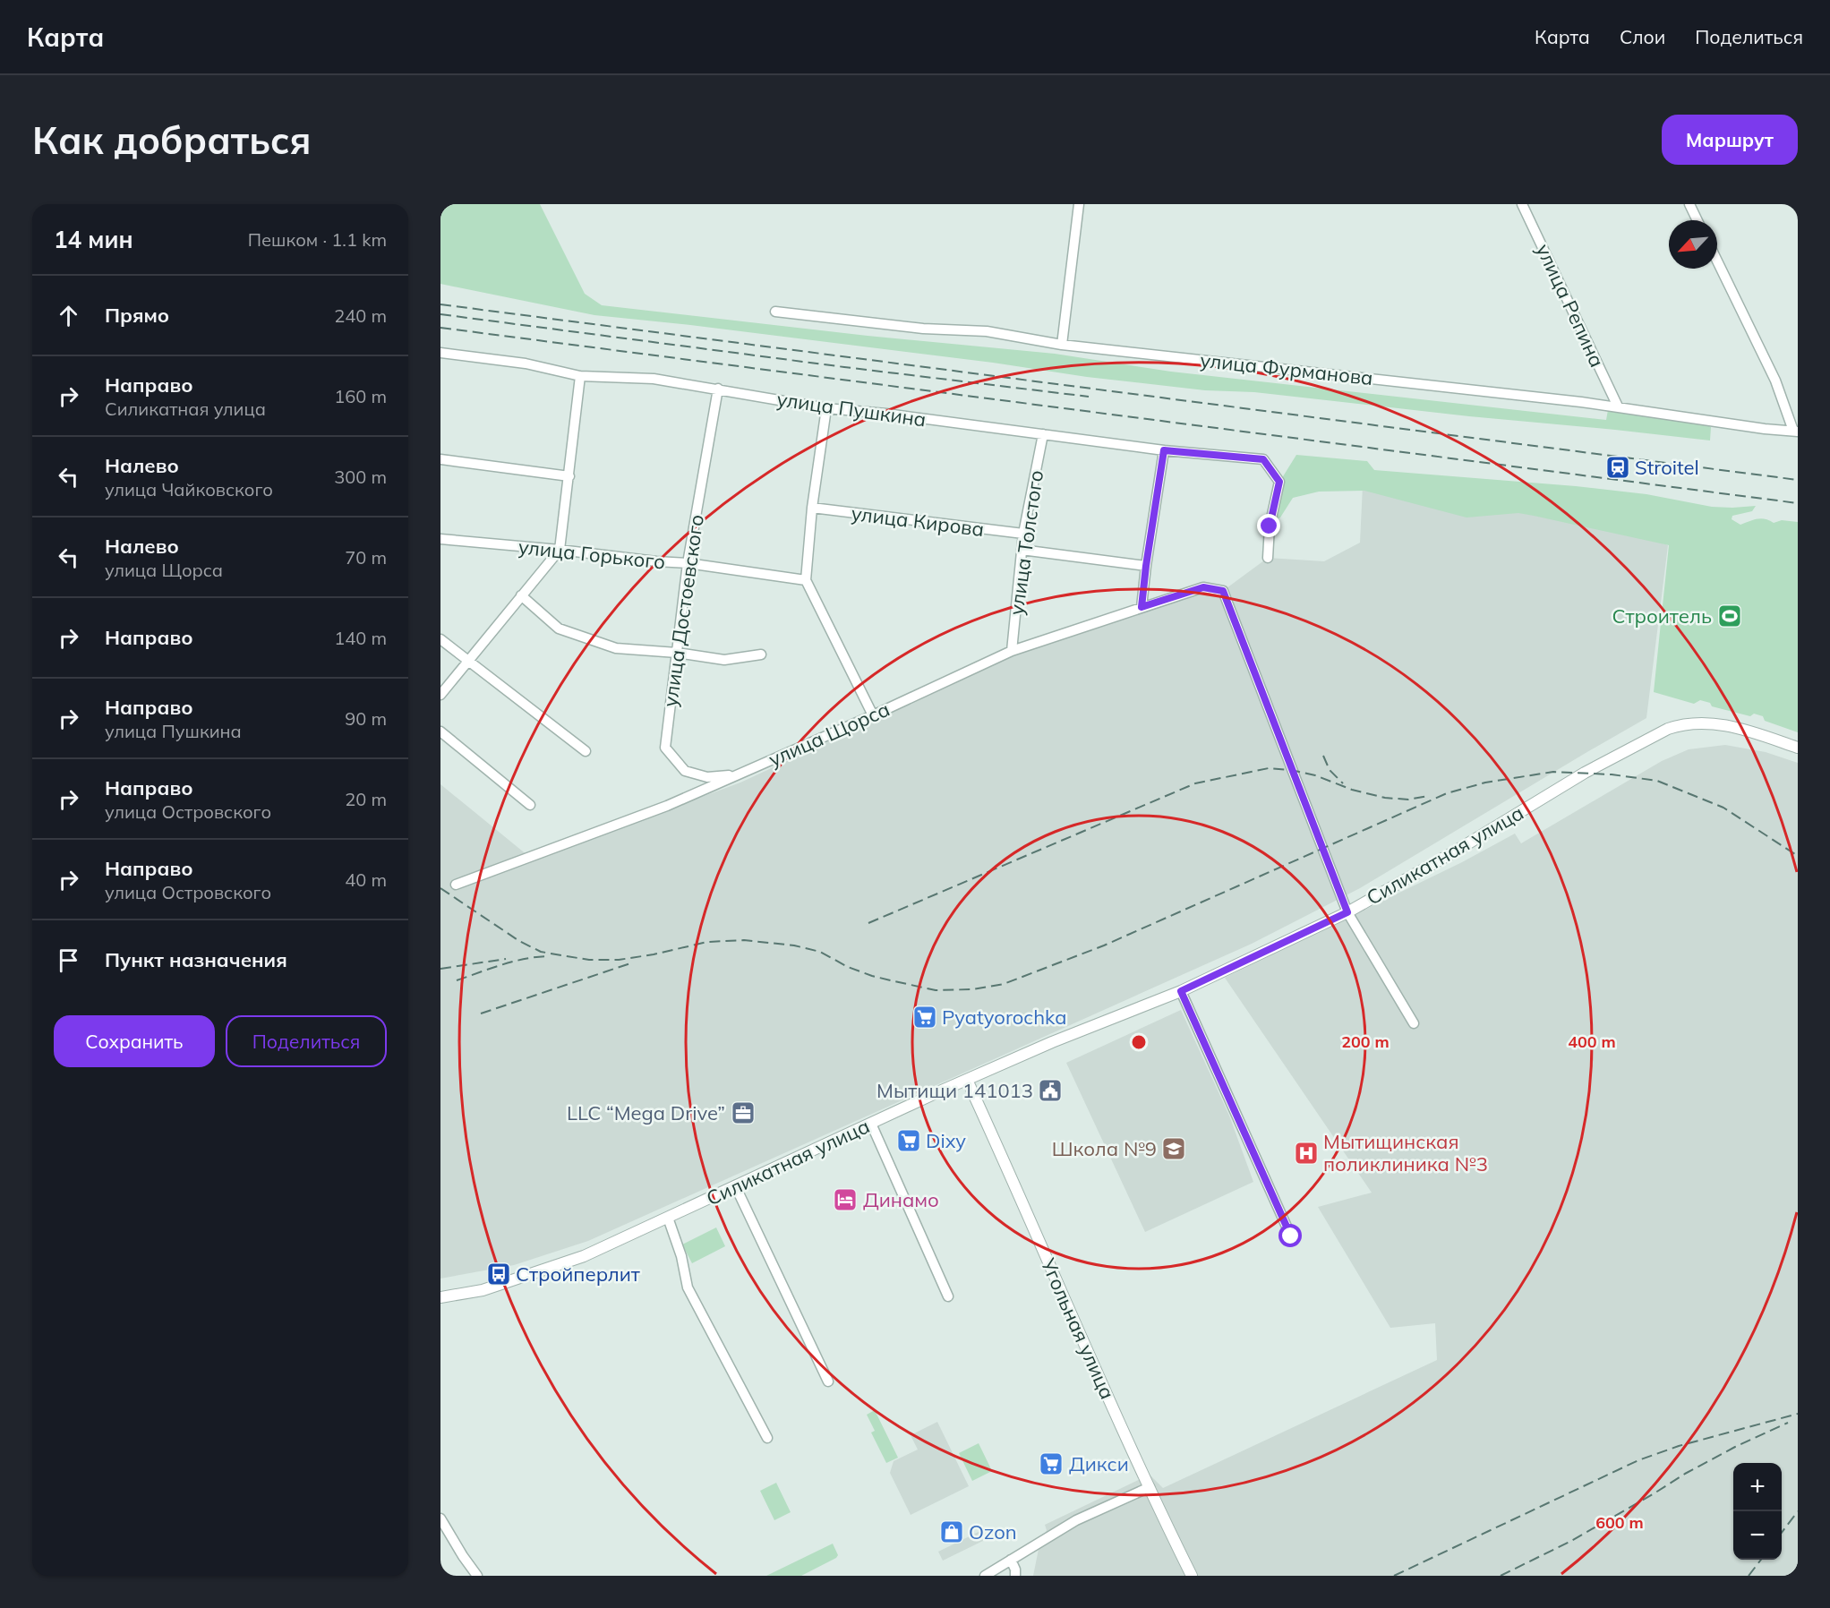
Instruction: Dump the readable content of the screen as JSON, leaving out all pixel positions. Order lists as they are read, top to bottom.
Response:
{
  "streets": {
    "street": [
      "улица Репина",
      "улица Фурманова",
      "улица Пушкина",
      "улица Кирова",
      "улица Толстого",
      "улица Горького",
      "улица Достоевского",
      "улица Щорса",
      "Силикатная улица",
      "Угольная улица"
    ]
  },
  "crossings": [
    ["улица Репина", "улица Фурманова"],
    ["улица Пушкина", "улица Толстого"],
    ["улица Пушкина", "улица Достоевского"],
    ["улица Кирова", "улица Толстого"],
    ["улица Толстого", "улица Щорса"],
    ["улица Горького", "улица Достоевского"],
    ["улица Достоевского", "улица Щорса"],
    ["улица Щорса", "Силикатная улица"],
    ["Силикатная улица", "Угольная улица"]
  ],
  "places": {
    "station": ["Stroitel"],
    "sports": ["Строитель"],
    "supermarket": ["Pyatyorochka", "Dixy", "Дикси"],
    "public building": ["Мытищи 141013"],
    "office": ["LLC “Mega Drive”"],
    "school or university": ["Школа №9"],
    "hospital": ["Мытищинская поликлиника №3"],
    "hotel": ["Динамо"],
    "bus stop": ["Стройперлит"],
    "shop": ["Ozon"]
  },
  "north": "bottom left",
  "page": {
    "header": "Карта",
    "nav": ["Карта", "Слои", "Поделиться"],
    "buttons": [
      "Маршрут",
      ["Сохранить", "Поделиться"]
    ],
    "title": "Как добраться",
    "heading": ["14 мин", "Пешком · 1.1 km"],
    "list": [
      ["Прямо", "240 m"],
      ["Направо", "Силикатная улица", "160 m"],
      ["Налево", "улица Чайковского", "300 m"],
      ["Налево", "улица Щорса", "70 m"],
      ["Направо", "140 m"],
      ["Направо", "улица Пушкина", "90 m"],
      ["Направо", "улица Островского", "20 m"],
      ["Направо", "улица Островского", "40 m"],
      "Пункт назначения"
    ],
    "map_buttons": ["+", "−"]
  },
  "rings": ["200 m", "400 m", "600 m"]
}
